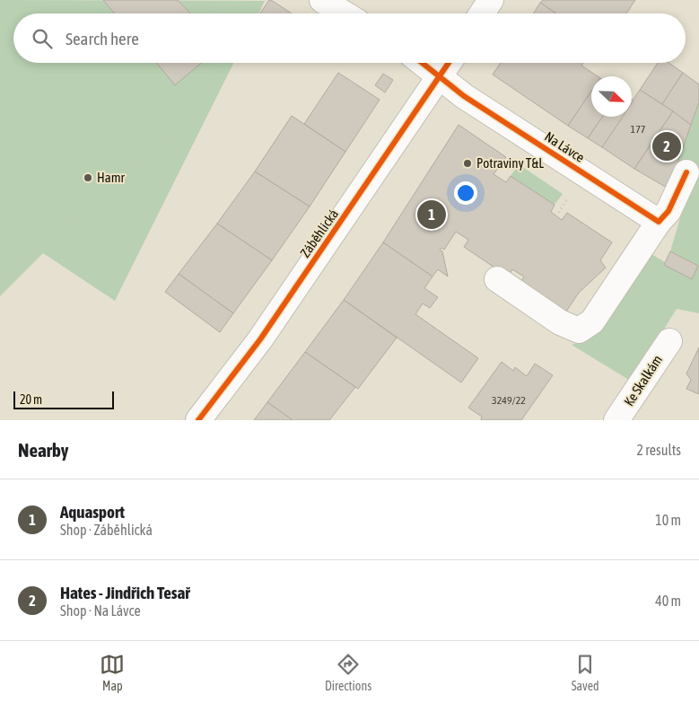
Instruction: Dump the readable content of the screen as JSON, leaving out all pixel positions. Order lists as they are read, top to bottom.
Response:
{
  "streets": {
    "street": ["Na Lávce", "Záběhlická", "Ke Skalkám"]
  },
  "crossings": [
    ["Na Lávce", "Záběhlická"]
  ],
  "places": ["Potraviny T&L", "Hamr"],
  "house_numbers": ["177", "3249/22"],
  "scale_bar": "20 m",
  "north": "bottom right",
  "page": {
    "search": "Search here",
    "pins": ["2", "1"],
    "scale": "20 m",
    "heading": ["Nearby", "2 results"],
    "list": [
      {
        "mark": "1",
        "name": "Aquasport",
        "note": "Shop · Záběhlická",
        "value": "10 m"
      },
      {
        "mark": "2",
        "name": "Hates - Jindřich Tesař",
        "note": "Shop · Na Lávce",
        "value": "40 m"
      }
    ],
    "nav": ["Map", "Directions", "Saved"]
  }
}
